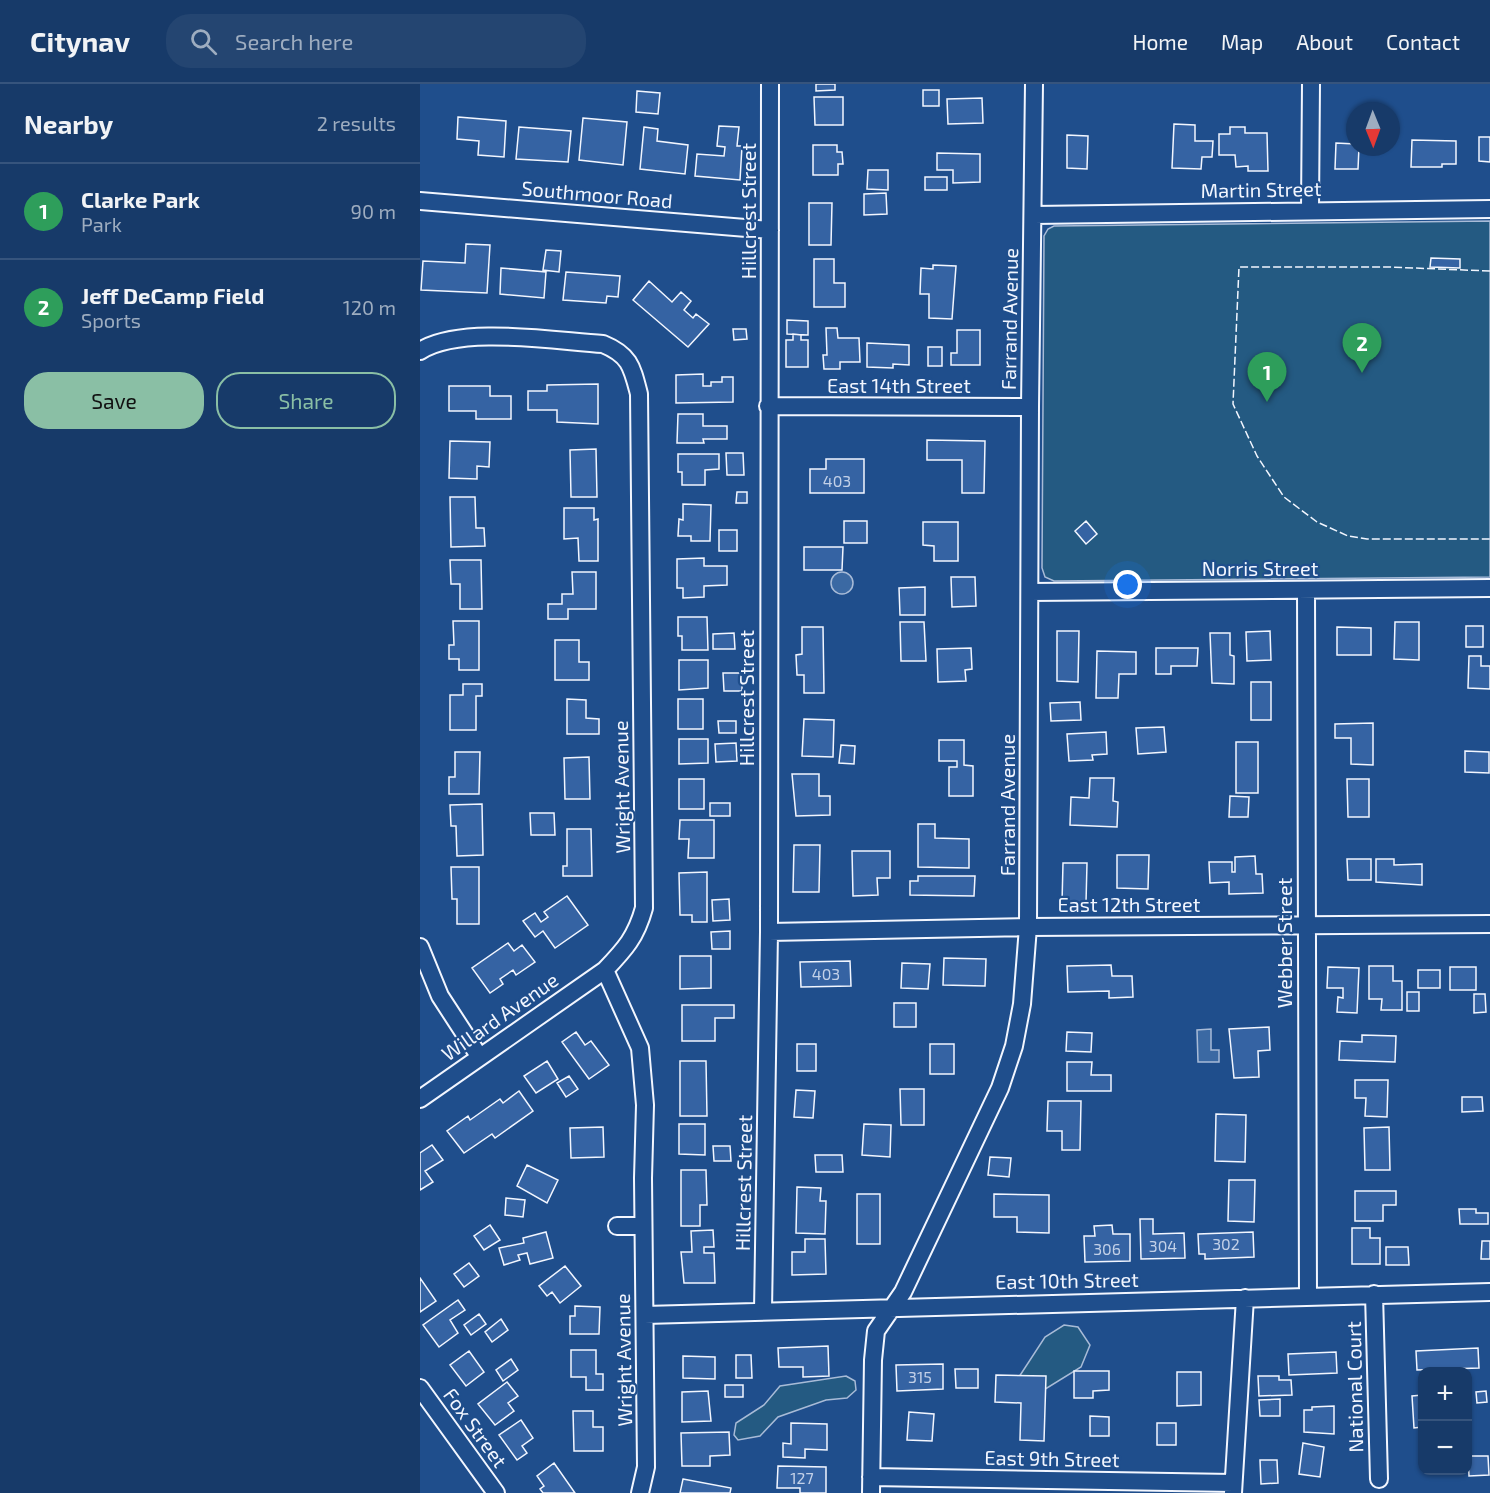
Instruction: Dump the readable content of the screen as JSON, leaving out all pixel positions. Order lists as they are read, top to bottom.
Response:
{
  "streets": {
    "street": [
      "Martin Street",
      "Southmoor Road",
      "Hillcrest Street",
      "Farrand Avenue",
      "East 14th Street",
      "Norris Street",
      "Wright Avenue",
      "East 12th Street",
      "Webber Street",
      "Willard Avenue",
      "East 10th Street",
      "National Court",
      "Fox Street",
      "East 9th Street"
    ]
  },
  "crossings": [
    ["Martin Street", "Farrand Avenue"],
    ["Southmoor Road", "Hillcrest Street"],
    ["Hillcrest Street", "East 14th Street"],
    ["Hillcrest Street", "East 12th Street"],
    ["Hillcrest Street", "East 10th Street"],
    ["Farrand Avenue", "East 14th Street"],
    ["Farrand Avenue", "Norris Street"],
    ["Farrand Avenue", "East 12th Street"],
    ["Farrand Avenue", "East 10th Street"],
    ["Farrand Avenue", "East 9th Street"],
    ["Norris Street", "Webber Street"],
    ["Wright Avenue", "Willard Avenue"],
    ["Wright Avenue", "East 10th Street"],
    ["East 12th Street", "Webber Street"],
    ["Webber Street", "East 10th Street"],
    ["East 10th Street", "National Court"]
  ],
  "house_numbers": [
    "403",
    "403",
    "302",
    "304",
    "306",
    "315",
    "127"
  ],
  "north": "bottom",
  "page": {
    "header": "Citynav",
    "search": "Search here",
    "nav": [
      "Home",
      "Map",
      "About",
      "Contact"
    ],
    "heading": ["Nearby", "2 results"],
    "list": [
      {
        "mark": "1",
        "name": "Clarke Park",
        "note": "Park",
        "value": "90 m"
      },
      {
        "mark": "2",
        "name": "Jeff DeCamp Field",
        "note": "Sports",
        "value": "120 m"
      }
    ],
    "pins": ["2", "1"],
    "buttons": ["Save", "Share"],
    "map_buttons": ["+", "−"]
  }
}
